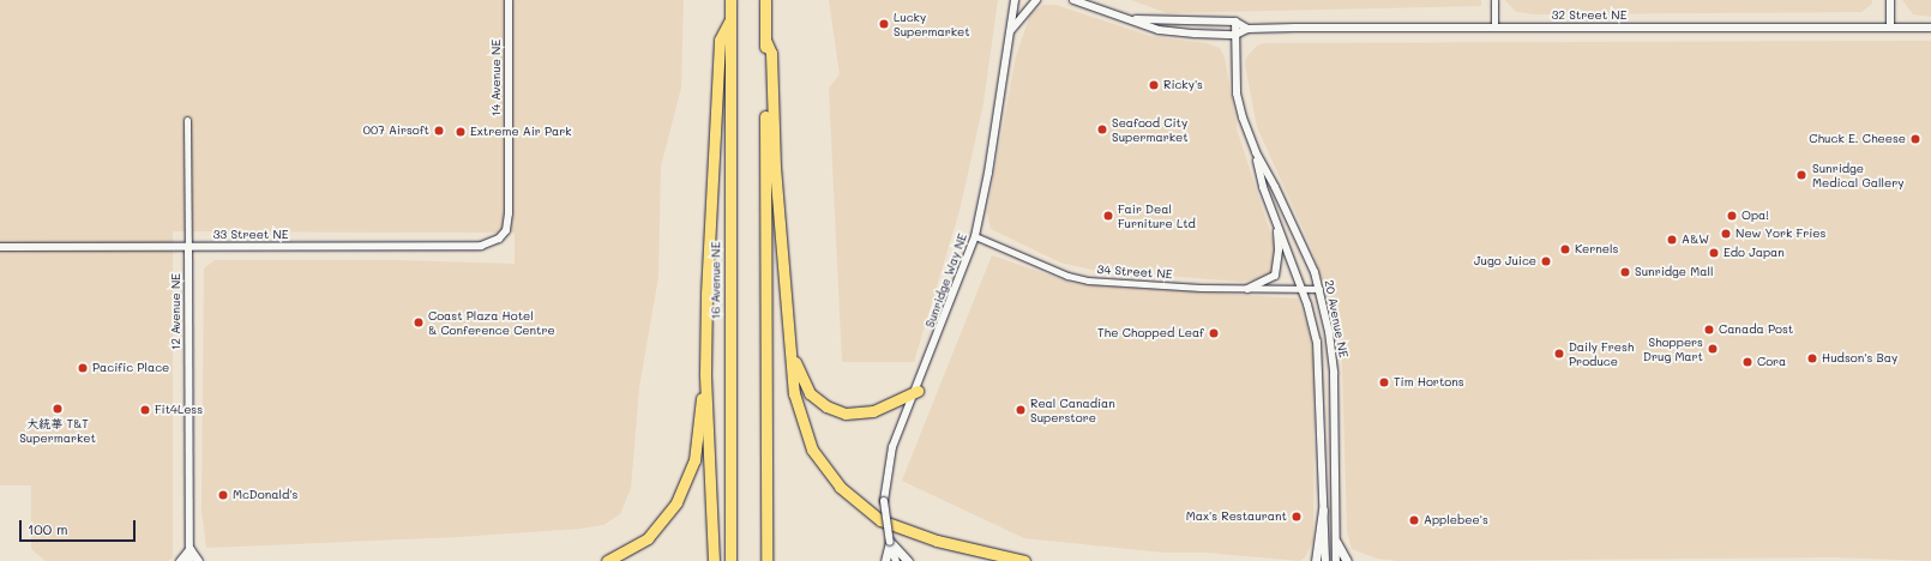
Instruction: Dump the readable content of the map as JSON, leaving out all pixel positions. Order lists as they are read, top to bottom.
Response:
{
  "streets": {
    "highway": ["16 Avenue NE"],
    "street": [
      "32 Street NE",
      "14 Avenue NE",
      "33 Street NE",
      "34 Street NE",
      "Sunridge Way NE",
      "12 Avenue NE",
      "20 Avenue NE"
    ]
  },
  "crossings": [
    ["32 Street NE", "20 Avenue NE"],
    ["14 Avenue NE", "33 Street NE"],
    ["33 Street NE", "12 Avenue NE"],
    ["34 Street NE", "Sunridge Way NE"],
    ["34 Street NE", "20 Avenue NE"]
  ],
  "places": [
    "Lucky Supermarket",
    "Ricky's",
    "Seafood City Supermarket",
    "007 Airsoft",
    "Extreme Air Park",
    "Chuck E. Cheese",
    "Sunridge Medical Gallery",
    "Fair Deal Furniture Ltd",
    "Opa!",
    "New York Fries",
    "A&W",
    "Kernels",
    "Edo Japan",
    "Jugo Juice",
    "Sunridge Mall",
    "Coast Plaza Hotel & Conference Centre",
    "Canada Post",
    "The Chopped Leaf",
    "Shoppers Drug Mart",
    "Daily Fresh Produce",
    "Hudson's Bay",
    "Cora",
    "Pacific Place",
    "Tim Hortons",
    "大統華 T&T Supermarket",
    "Fit4Less",
    "Real Canadian Superstore",
    "McDonald's",
    "Max's Restaurant",
    "Applebee's"
  ],
  "scale_bar": "100 m"
}
